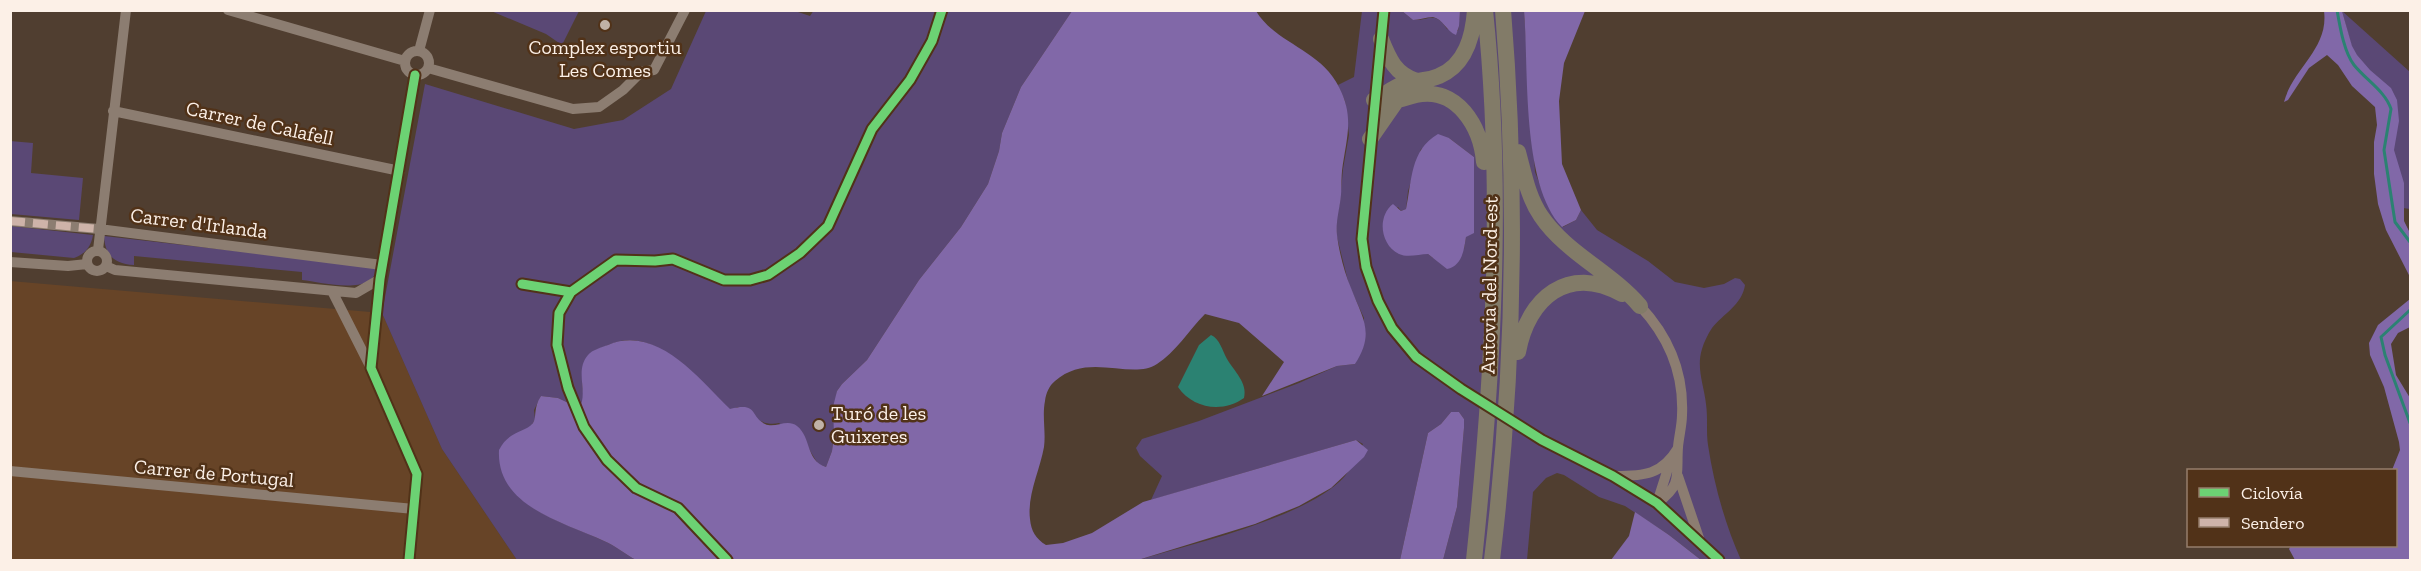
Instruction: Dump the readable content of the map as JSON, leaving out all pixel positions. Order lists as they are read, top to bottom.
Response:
{
  "streets": {
    "highway": ["Autovia del Nord-est"],
    "street": ["Carrer de Calafell", "Carrer d'Irlanda", "Carrer de Portugal"]
  },
  "places": ["Complex esportiu Les Comes", "Turó de les Guixeres"],
  "legend": ["Ciclovía", "Sendero"]
}
